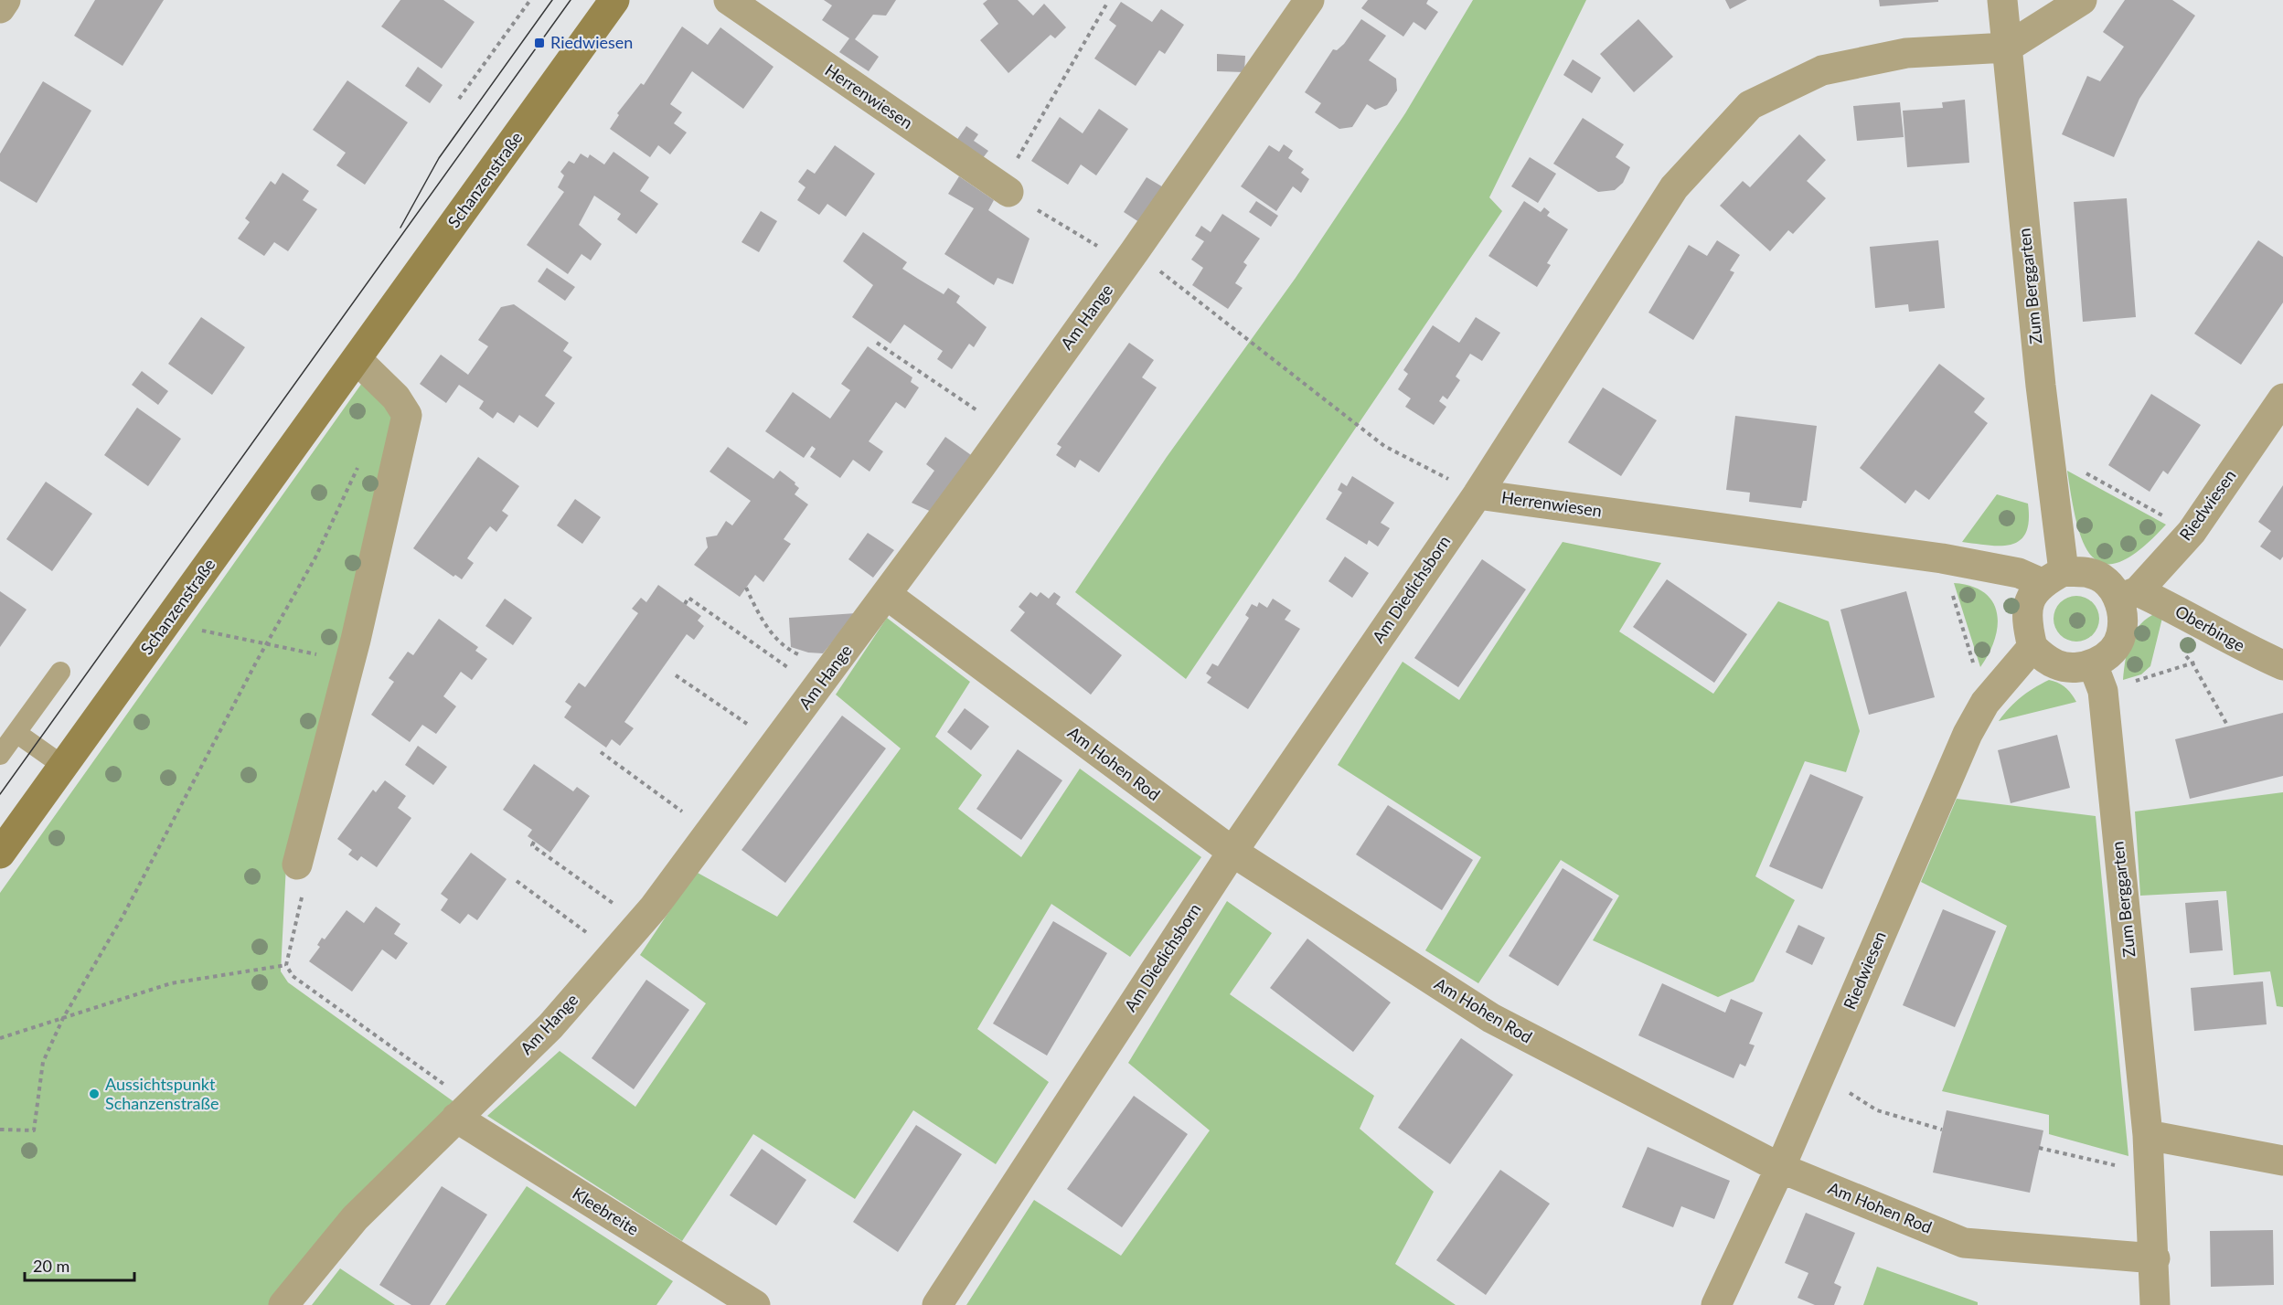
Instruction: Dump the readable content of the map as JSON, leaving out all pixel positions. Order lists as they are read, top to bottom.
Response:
{
  "streets": {
    "street": [
      "Herrenwiesen",
      "Schanzenstraße",
      "Zum Berggarten",
      "Am Hange",
      "Riedwiesen",
      "Am Diedichsborn",
      "Oberbinge",
      "Am Hohen Rod",
      "Kleebreite"
    ]
  },
  "crossings": [
    ["Herrenwiesen", "Zum Berggarten"],
    ["Herrenwiesen", "Am Hange"],
    ["Herrenwiesen", "Riedwiesen"],
    ["Herrenwiesen", "Am Diedichsborn"],
    ["Herrenwiesen", "Oberbinge"],
    ["Zum Berggarten", "Riedwiesen"],
    ["Zum Berggarten", "Am Diedichsborn"],
    ["Zum Berggarten", "Oberbinge"],
    ["Zum Berggarten", "Am Hohen Rod"],
    ["Am Hange", "Am Hohen Rod"],
    ["Am Hange", "Kleebreite"],
    ["Riedwiesen", "Oberbinge"],
    ["Riedwiesen", "Am Hohen Rod"],
    ["Am Diedichsborn", "Am Hohen Rod"]
  ],
  "places": {
    "transit": ["Riedwiesen"],
    "other": ["Aussichtspunkt Schanzenstraße"]
  },
  "scale_bar": "20 m"
}
